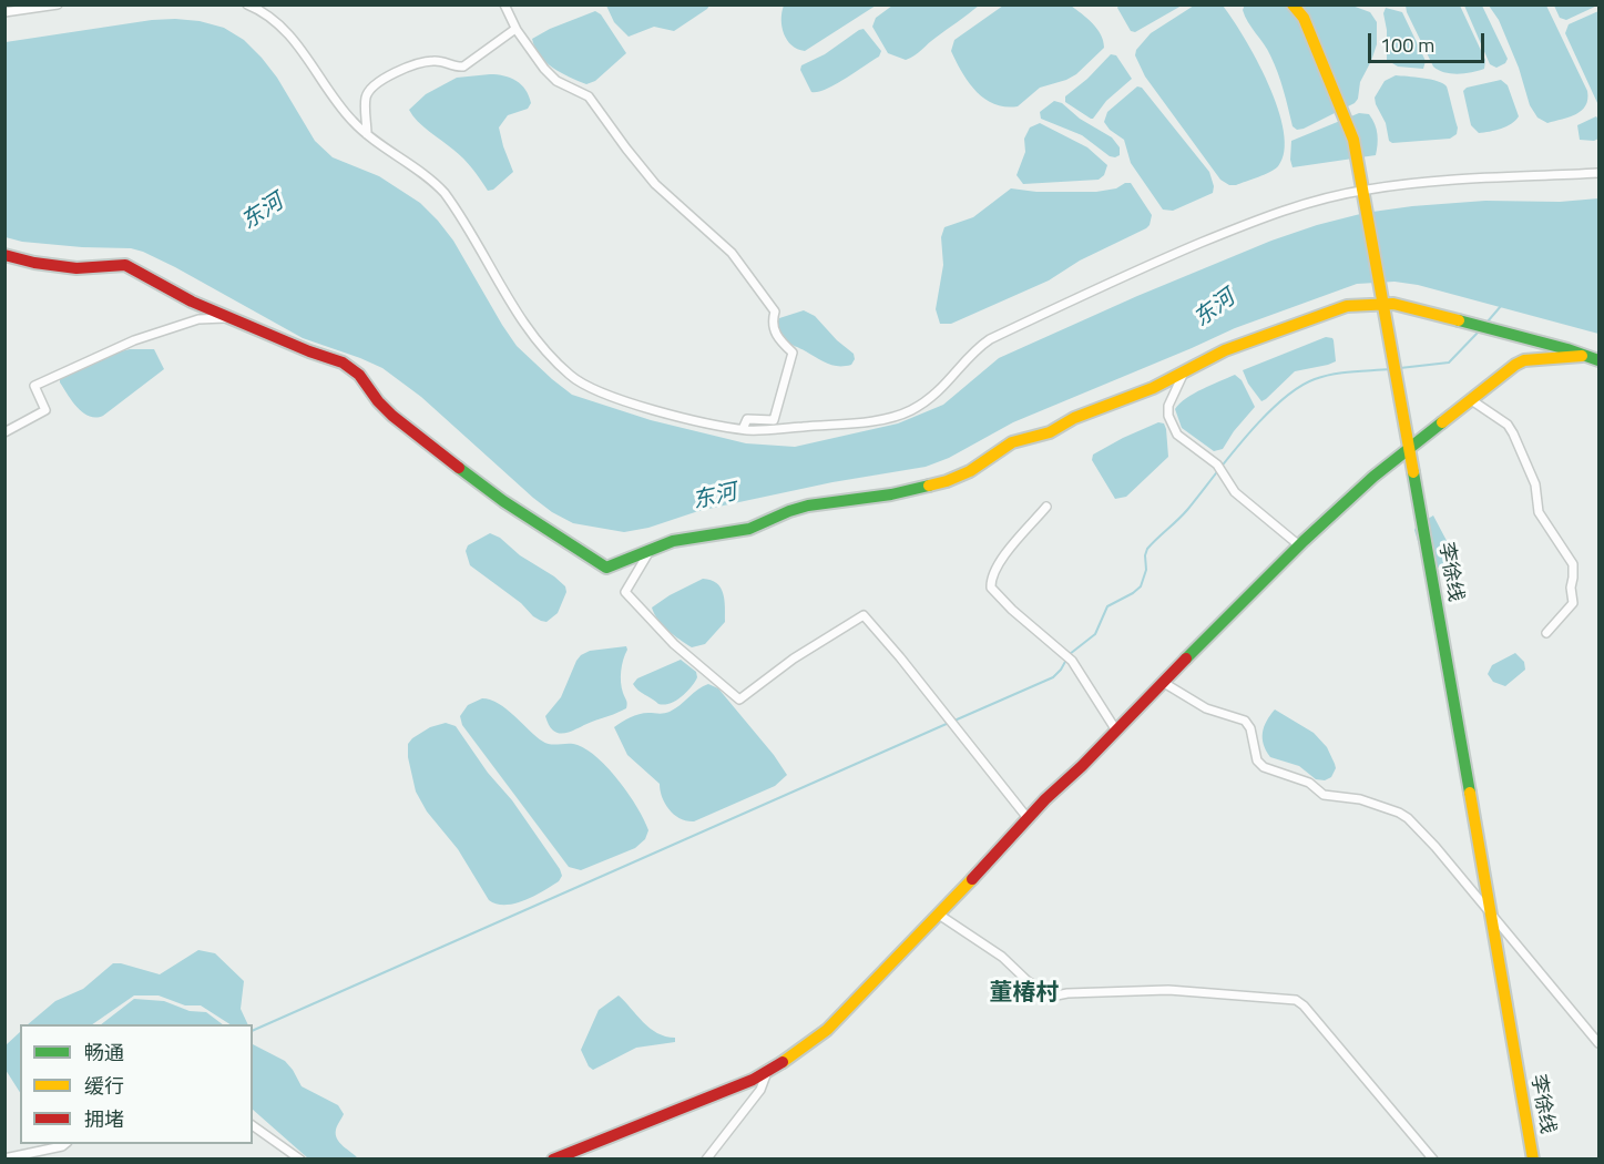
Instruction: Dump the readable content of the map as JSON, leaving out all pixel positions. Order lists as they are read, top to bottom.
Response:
{
  "streets": {
    "street": ["李徐线"]
  },
  "districts": ["董椿村"],
  "water": ["东河"],
  "legend": ["畅通", "缓行", "拥堵"],
  "scale_bar": "100 m"
}
